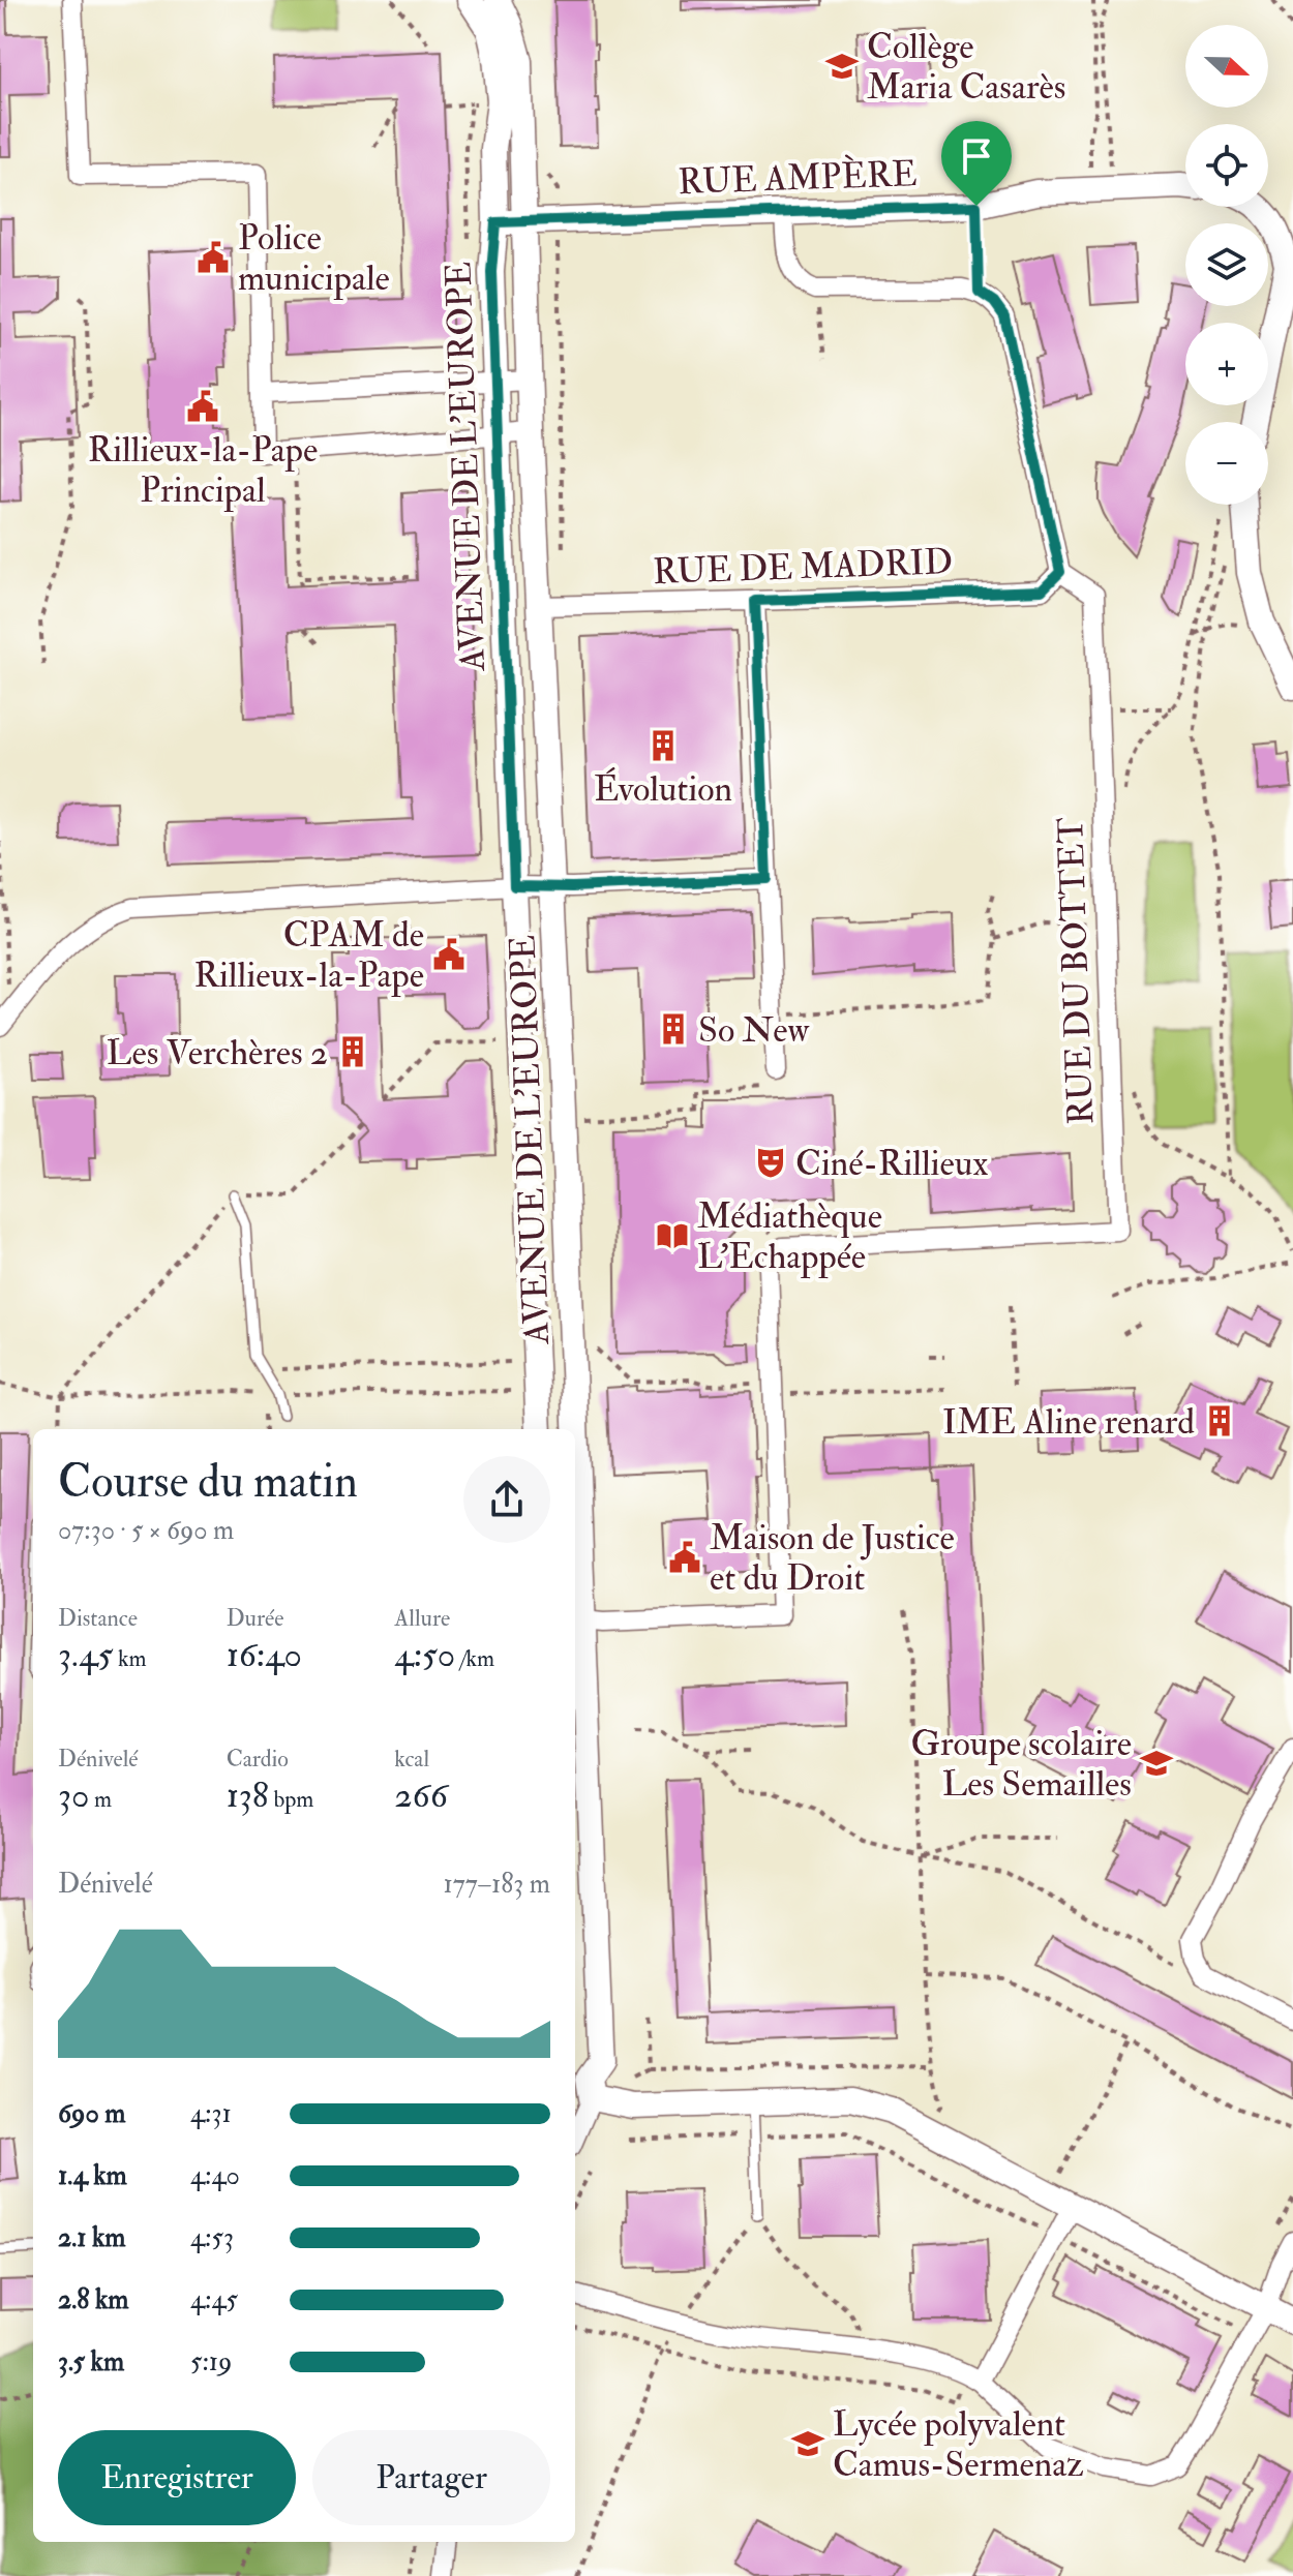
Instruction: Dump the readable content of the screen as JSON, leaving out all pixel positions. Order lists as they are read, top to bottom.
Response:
{
  "streets": {
    "street": [
      "RUE AMPÈRE",
      "AVENUE DE L'EUROPE",
      "RUE DE MADRID",
      "RUE DU BOTTET"
    ]
  },
  "crossings": [
    ["RUE AMPÈRE", "AVENUE DE L'EUROPE"],
    ["AVENUE DE L'EUROPE", "RUE DE MADRID"],
    ["RUE DE MADRID", "RUE DU BOTTET"]
  ],
  "places": {
    "school or university": ["Collège Maria Casarès", "Groupe scolaire Les Semailles", "Lycée polyvalent Camus-Sermenaz"],
    "public building": [
      "Police municipale",
      "Rillieux-la-Pape Principal",
      "CPAM de Rillieux-la-Pape",
      "Maison de Justice et du Droit"
    ],
    "building": [
      "Évolution",
      "So New",
      "Les Verchères 2",
      "IME Aline renard"
    ],
    "theatre": ["Ciné-Rillieux"],
    "library": ["Médiathèque L'Echappée"]
  },
  "north": "right",
  "page": {
    "map_buttons": ["+", "−"],
    "heading": ["Course du matin", "07:30 · 5 × 690 m"],
    "stats": [
      ["Distance", "3.45 km"],
      ["Durée", "16:40"],
      ["Allure", "4:50 /km"],
      ["Dénivelé", "30 m"],
      ["Cardio", "138 bpm"],
      ["kcal", "266"]
    ],
    "chart": ["Dénivelé", "177–183 m"],
    "list": [
      {
        "name": "690 m",
        "note": "4:31"
      },
      {
        "name": "1.4 km",
        "note": "4:40"
      },
      {
        "name": "2.1 km",
        "note": "4:53"
      },
      {
        "name": "2.8 km",
        "note": "4:45"
      },
      {
        "name": "3.5 km",
        "note": "5:19"
      }
    ],
    "buttons": ["Enregistrer", "Partager"]
  }
}
